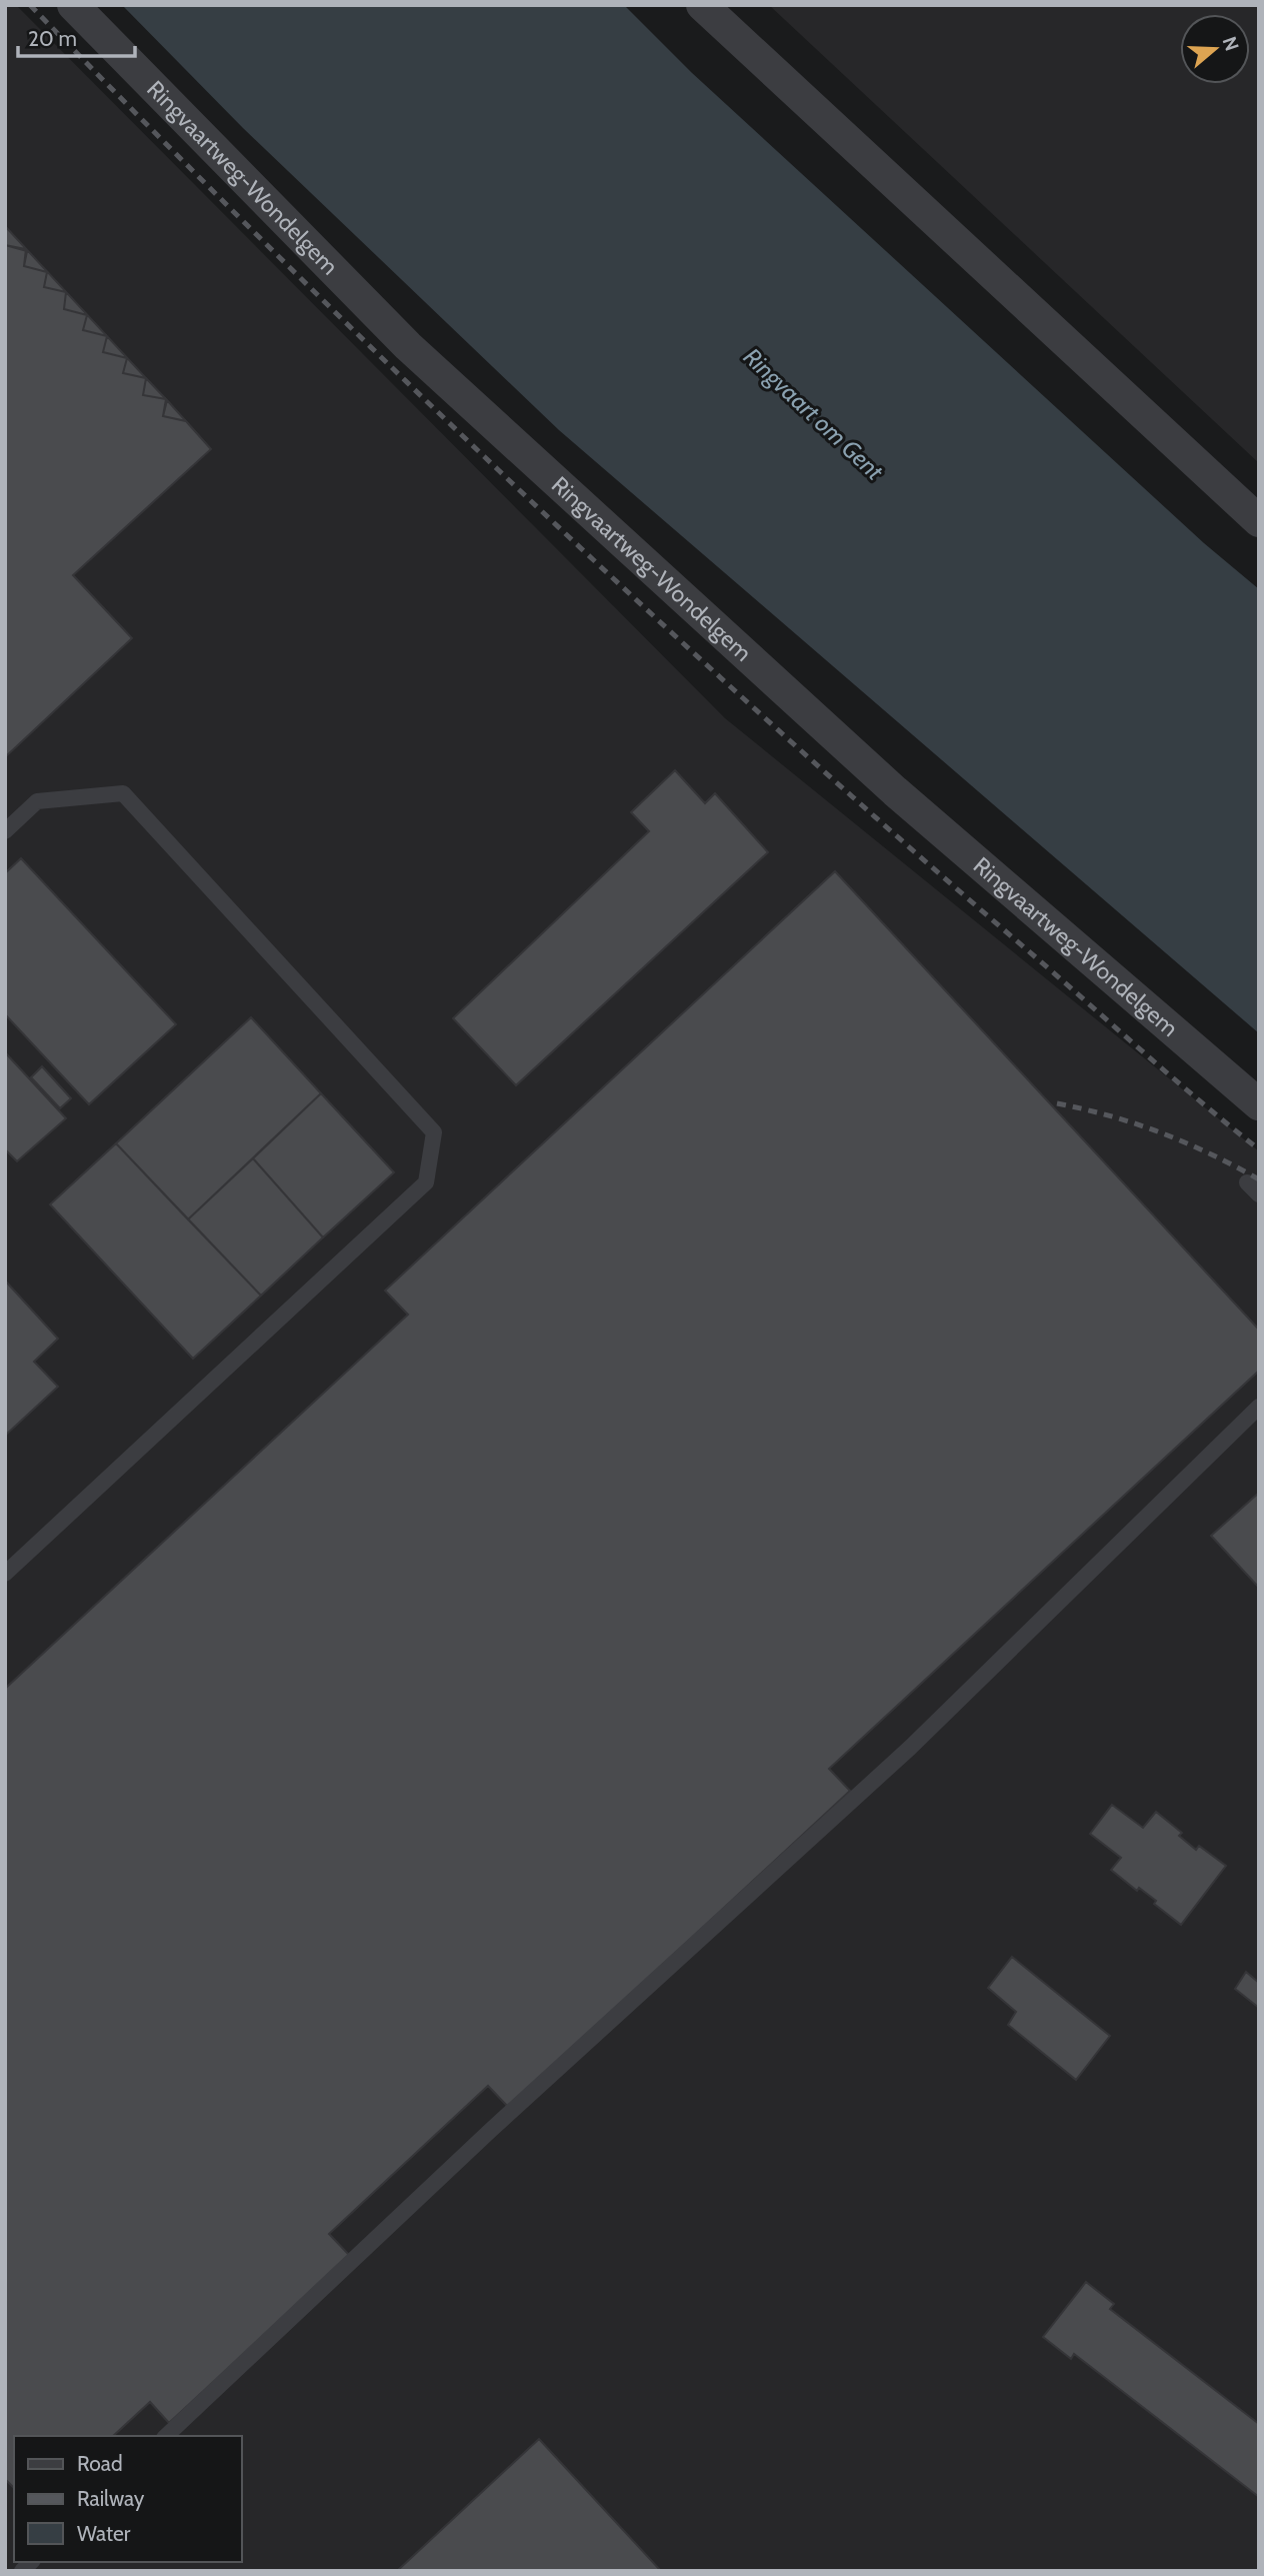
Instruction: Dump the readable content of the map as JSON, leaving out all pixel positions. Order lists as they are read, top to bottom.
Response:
{
  "streets": {
    "street": ["Ringvaartweg-Wondelgem"]
  },
  "water": ["Ringvaart om Gent"],
  "legend": ["Road", "Railway", "Water"],
  "scale_bar": "20 m",
  "north": "right"
}
